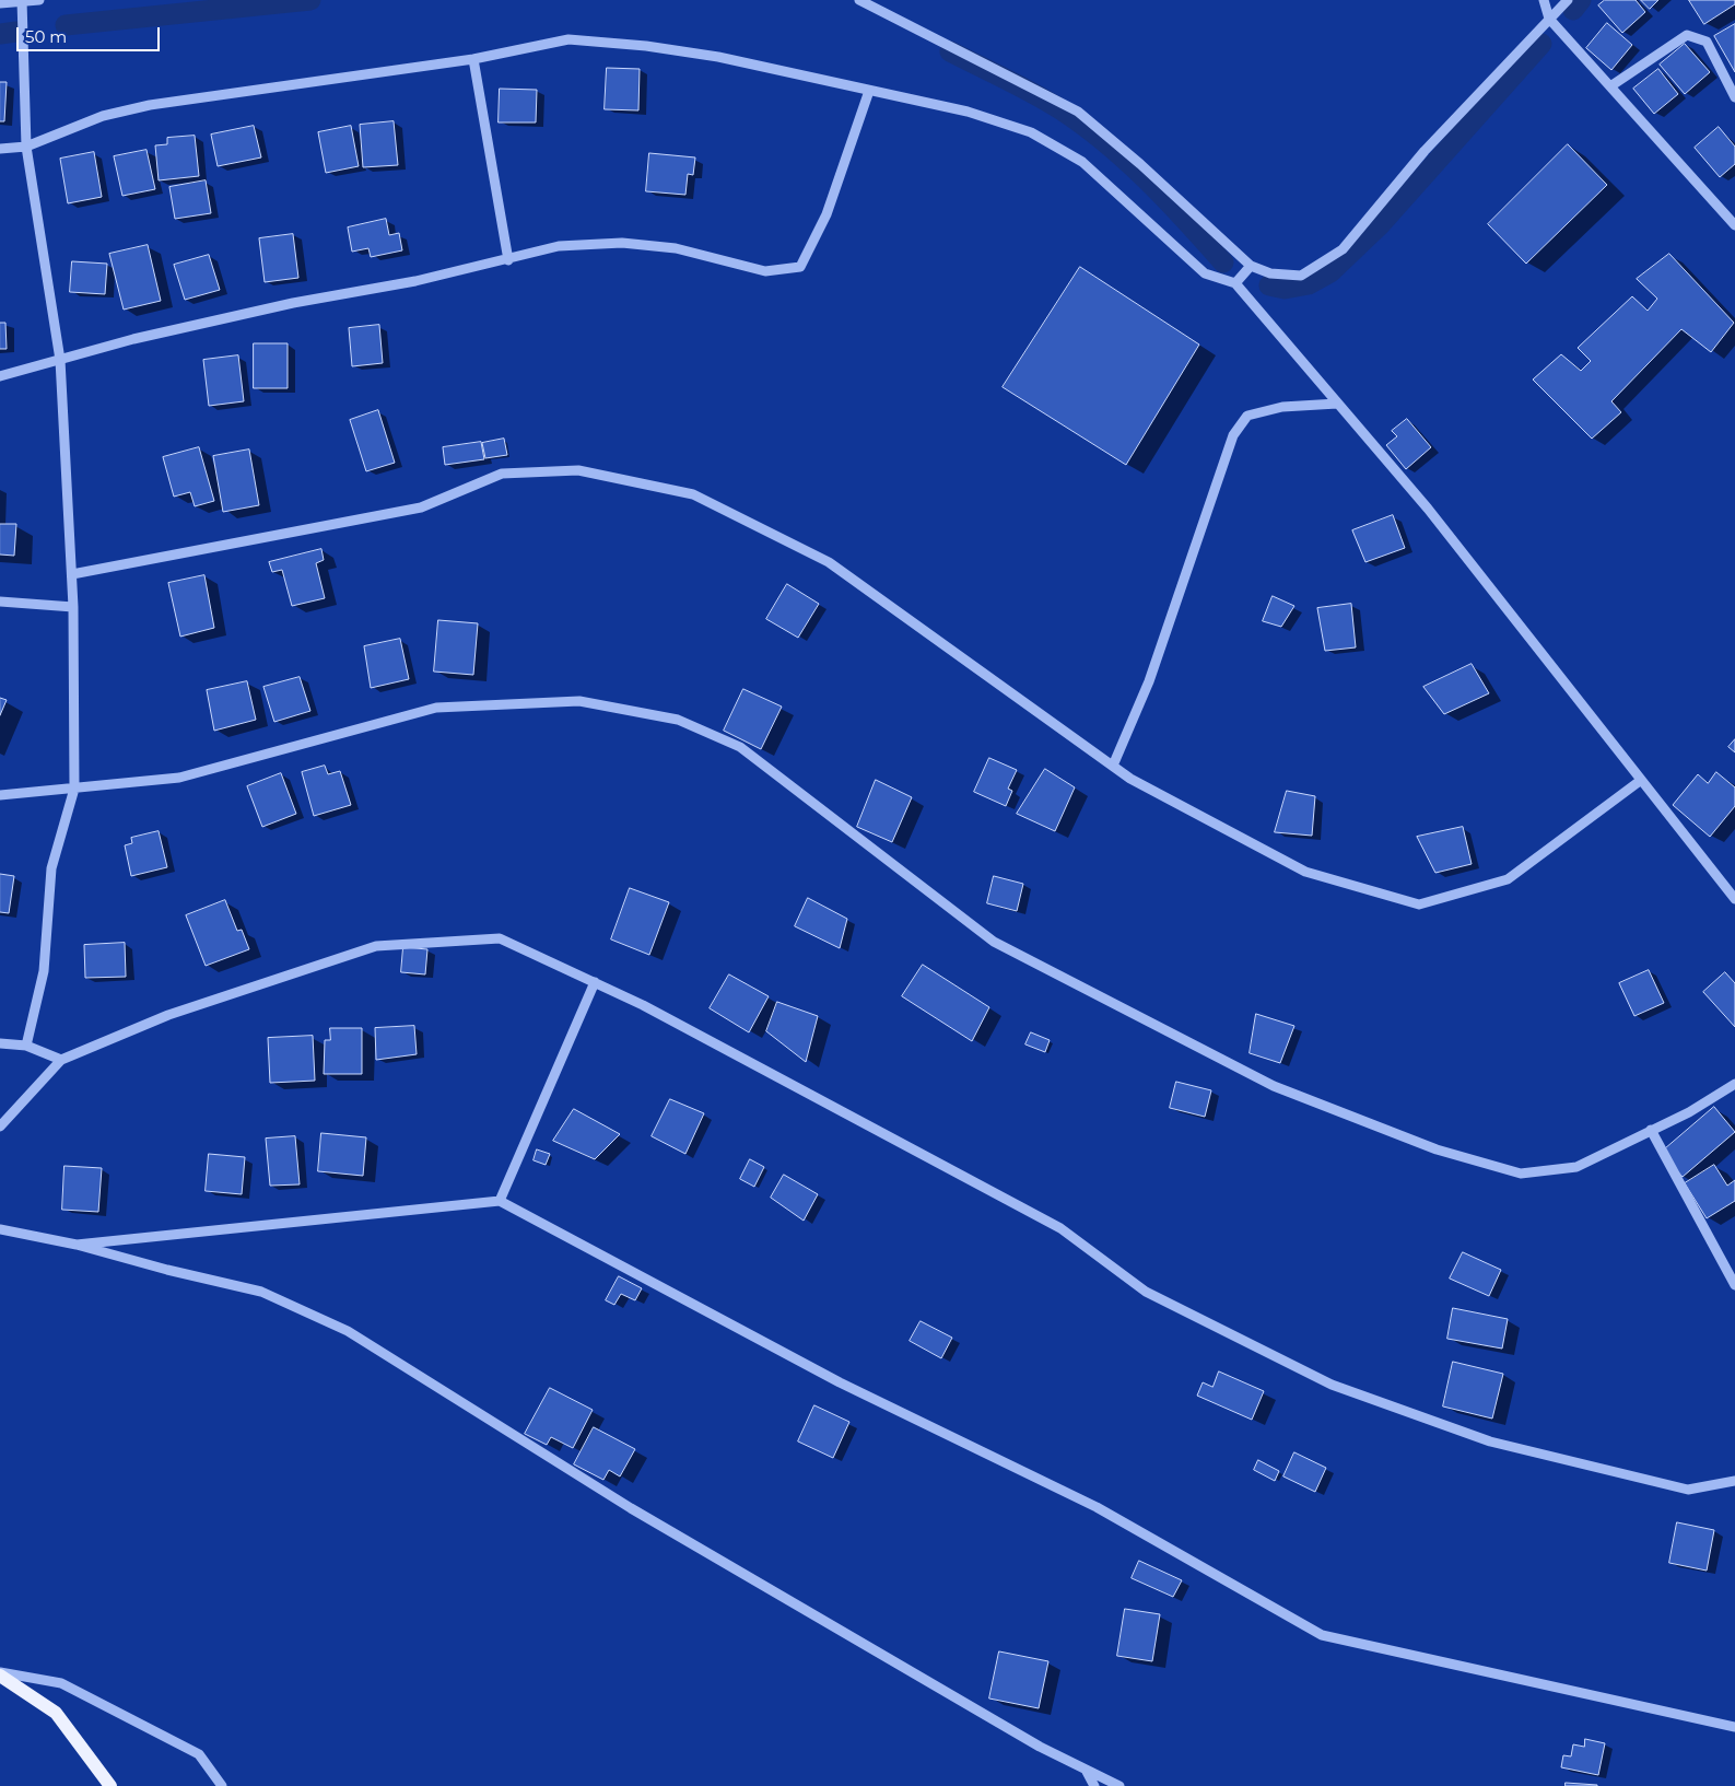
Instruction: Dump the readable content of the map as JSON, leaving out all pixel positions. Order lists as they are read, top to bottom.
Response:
{
  "scale_bar": "50 m"
}
